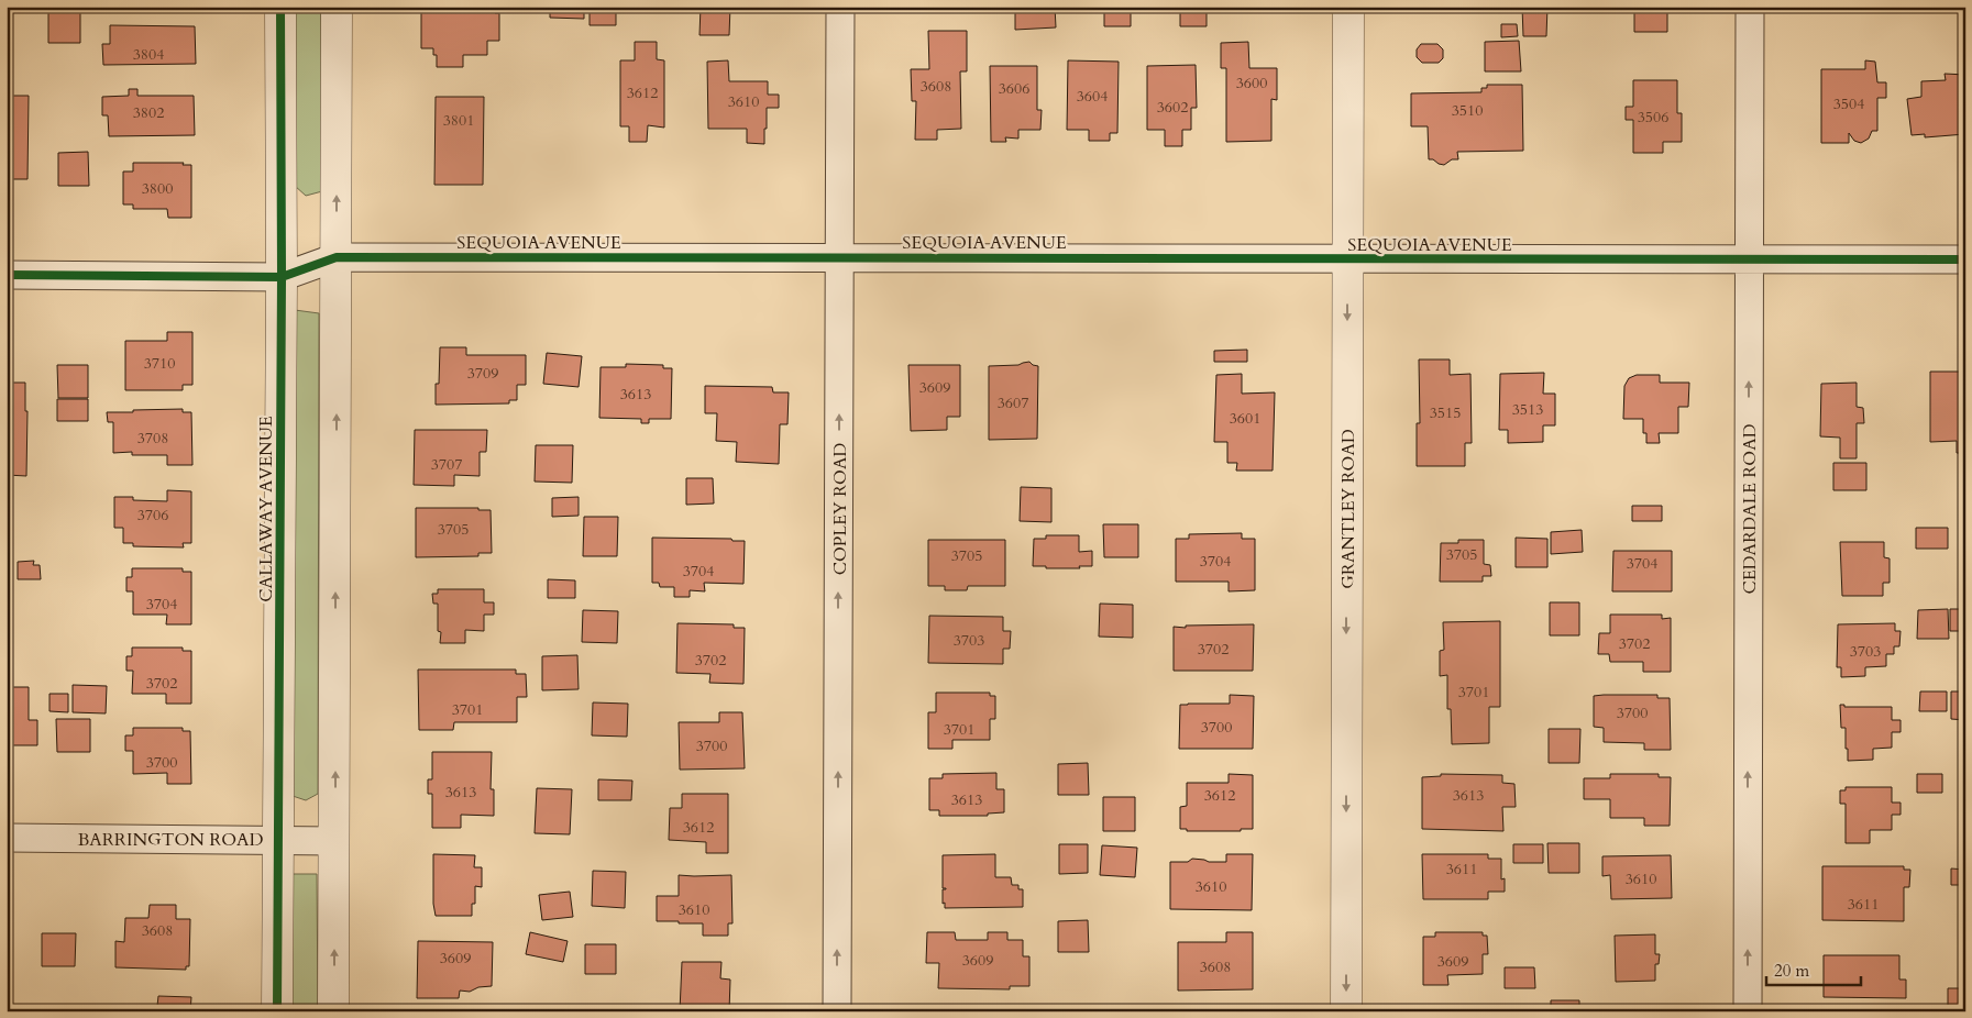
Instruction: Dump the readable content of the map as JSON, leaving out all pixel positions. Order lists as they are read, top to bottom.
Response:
{
  "streets": {
    "street": [
      "SEQUOIA AVENUE",
      "CALLAWAY AVENUE",
      "COPLEY ROAD",
      "GRANTLEY ROAD",
      "CEDARDALE ROAD",
      "BARRINGTON ROAD"
    ]
  },
  "crossings": [
    ["SEQUOIA AVENUE", "CALLAWAY AVENUE"],
    ["SEQUOIA AVENUE", "COPLEY ROAD"],
    ["SEQUOIA AVENUE", "GRANTLEY ROAD"],
    ["SEQUOIA AVENUE", "CEDARDALE ROAD"],
    ["CALLAWAY AVENUE", "BARRINGTON ROAD"]
  ],
  "one_way": ["COPLEY ROAD", "GRANTLEY ROAD", "CEDARDALE ROAD"],
  "house_numbers": [
    "3804",
    "3600",
    "3608",
    "3606",
    "3612",
    "3604",
    "3610",
    "3504",
    "3602",
    "3510",
    "3802",
    "3506",
    "3801",
    "3800",
    "3710",
    "3709",
    "3609",
    "3613",
    "3607",
    "3513",
    "3515",
    "3601",
    "3708",
    "3707",
    "3706",
    "3705",
    "3705",
    "3705",
    "3704",
    "3704",
    "3704",
    "3704",
    "3703",
    "3702",
    "3702",
    "3703",
    "3702",
    "3702",
    "3701",
    "3701",
    "3700",
    "3700",
    "3701",
    "3700",
    "3700",
    "3613",
    "3612",
    "3613",
    "3613",
    "3612",
    "3611",
    "3610",
    "3610",
    "3611",
    "3610",
    "3608",
    "3609",
    "3609",
    "3609",
    "3608"
  ],
  "scale_bar": "20 m"
}
